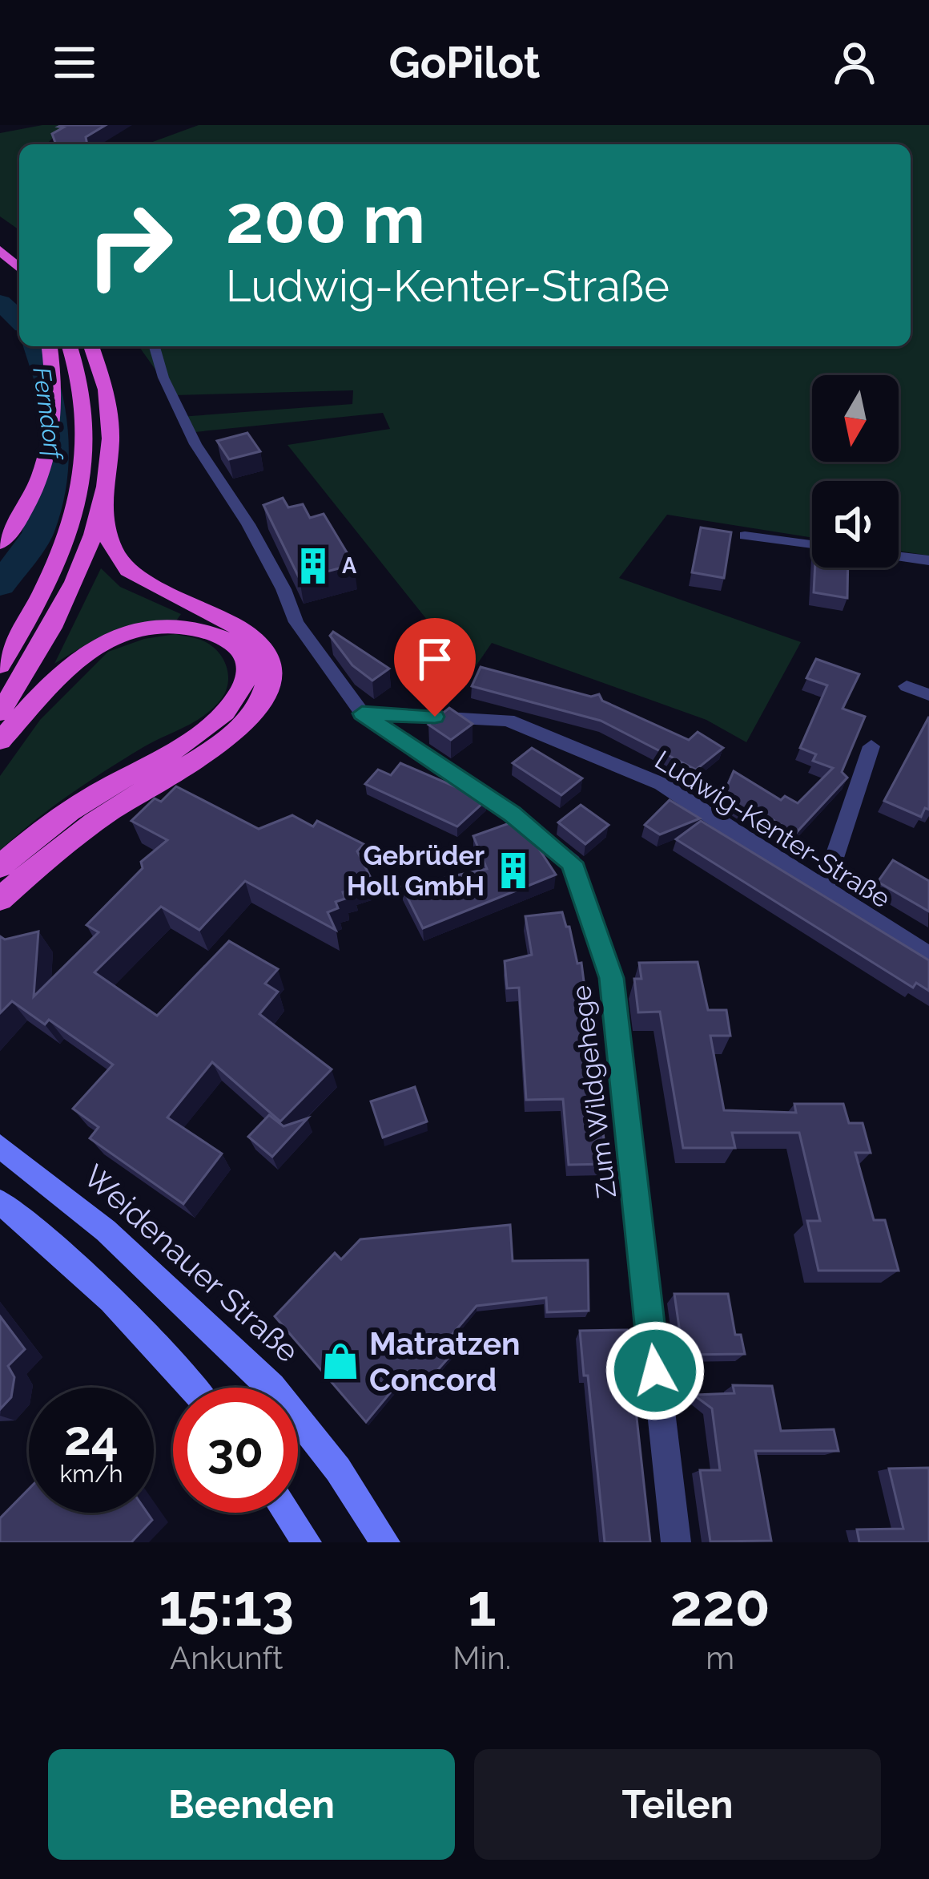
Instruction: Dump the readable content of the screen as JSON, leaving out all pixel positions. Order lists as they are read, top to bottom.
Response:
{
  "streets": {
    "main road": ["Weidenauer Straße"],
    "street": ["Ludwig-Kenter-Straße", "Zum Wildgehege"]
  },
  "crossings": [
    ["Ludwig-Kenter-Straße", "Zum Wildgehege"]
  ],
  "water": ["Ferndorf"],
  "places": {
    "building": ["A", "Gebrüder Holl GmbH"],
    "shop": ["Matratzen Concord"]
  },
  "north": "bottom",
  "page": {
    "header": "GoPilot",
    "turn": ["200 m", "Ludwig-Kenter-Straße"],
    "speed": "24 km/h",
    "limit": "30",
    "eta": [
      "15:13",
      "Ankunft",
      "1",
      "Min.",
      "220",
      "m"
    ],
    "buttons": ["Beenden", "Teilen"]
  }
}
